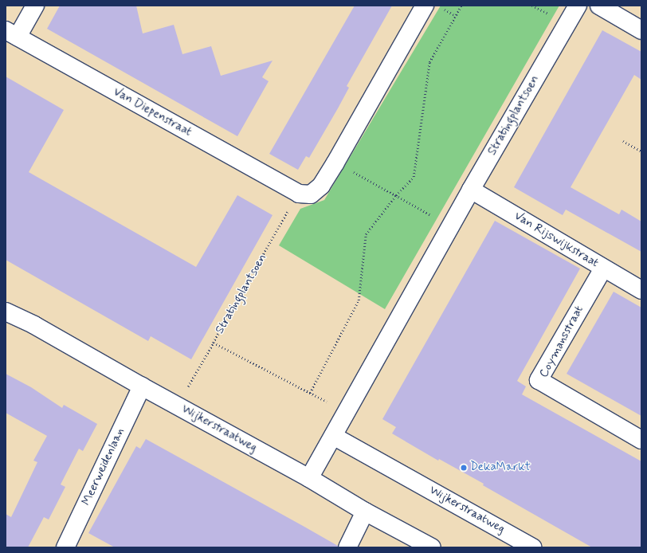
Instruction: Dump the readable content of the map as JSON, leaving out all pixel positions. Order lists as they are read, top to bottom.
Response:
{
  "streets": {
    "street": [
      "Van Diepenstraat",
      "Stratingplantsoen",
      "Van Rijswijkstraat",
      "Coymansstraat",
      "Wijkerstraatweg",
      "Meerweidenlaan"
    ]
  },
  "crossings": [
    ["Van Diepenstraat", "Stratingplantsoen"],
    ["Stratingplantsoen", "Van Rijswijkstraat"],
    ["Stratingplantsoen", "Wijkerstraatweg"],
    ["Van Rijswijkstraat", "Coymansstraat"],
    ["Wijkerstraatweg", "Meerweidenlaan"]
  ],
  "places": ["DekaMarkt"]
}
